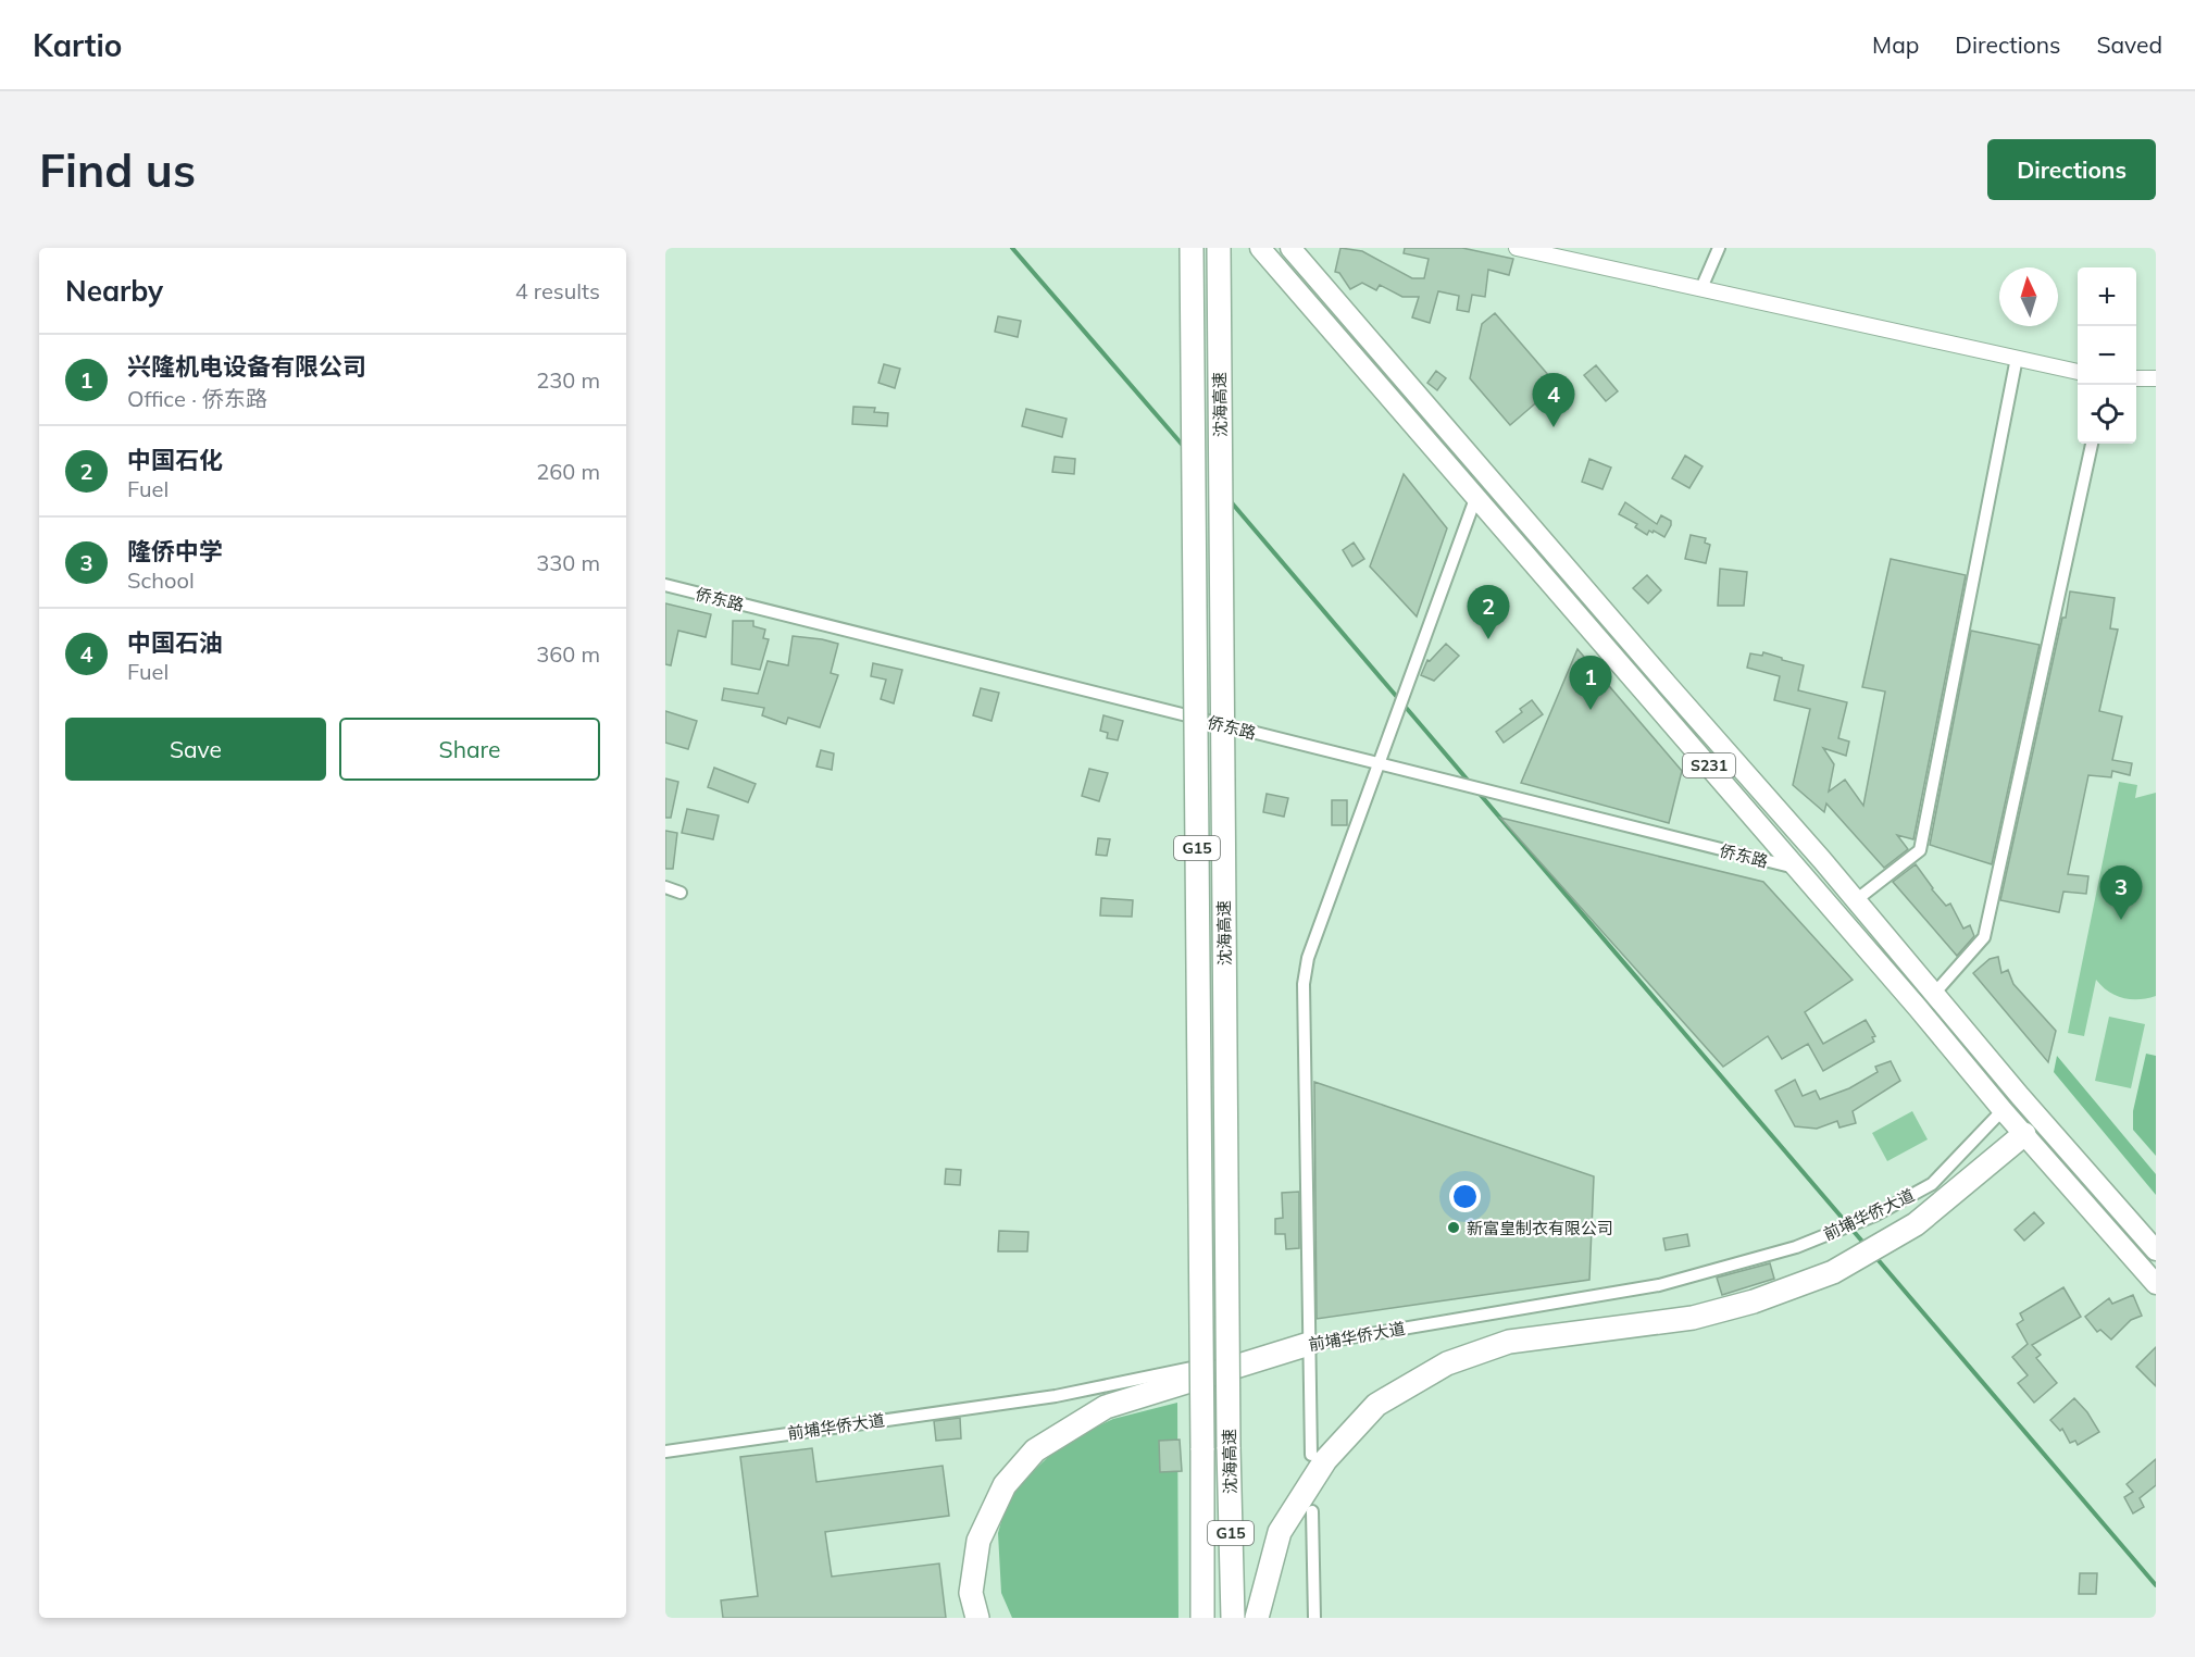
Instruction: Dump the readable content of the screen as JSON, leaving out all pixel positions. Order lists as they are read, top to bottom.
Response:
{
  "streets": {
    "highway": ["沈海高速", "G15"],
    "main road": ["S231"],
    "street": ["侨东路", "前埔华侨大道"]
  },
  "crossings": [
    ["侨东路", "S231"],
    ["S231", "前埔华侨大道"]
  ],
  "places": ["新富皇制衣有限公司"],
  "north": "top",
  "page": {
    "header": "Kartio",
    "nav": ["Map", "Directions", "Saved"],
    "buttons": [
      "Directions",
      ["Save", "Share"]
    ],
    "title": "Find us",
    "heading": ["Nearby", "4 results"],
    "map_buttons": ["+", "−"],
    "list": [
      {
        "mark": "1",
        "name": "兴隆机电设备有限公司",
        "note": "Office · 侨东路",
        "value": "230 m"
      },
      {
        "mark": "2",
        "name": "中国石化",
        "note": "Fuel",
        "value": "260 m"
      },
      {
        "mark": "3",
        "name": "隆侨中学",
        "note": "School",
        "value": "330 m"
      },
      {
        "mark": "4",
        "name": "中国石油",
        "note": "Fuel",
        "value": "360 m"
      }
    ],
    "pins": [
      "4",
      "2",
      "1",
      "3"
    ]
  }
}
